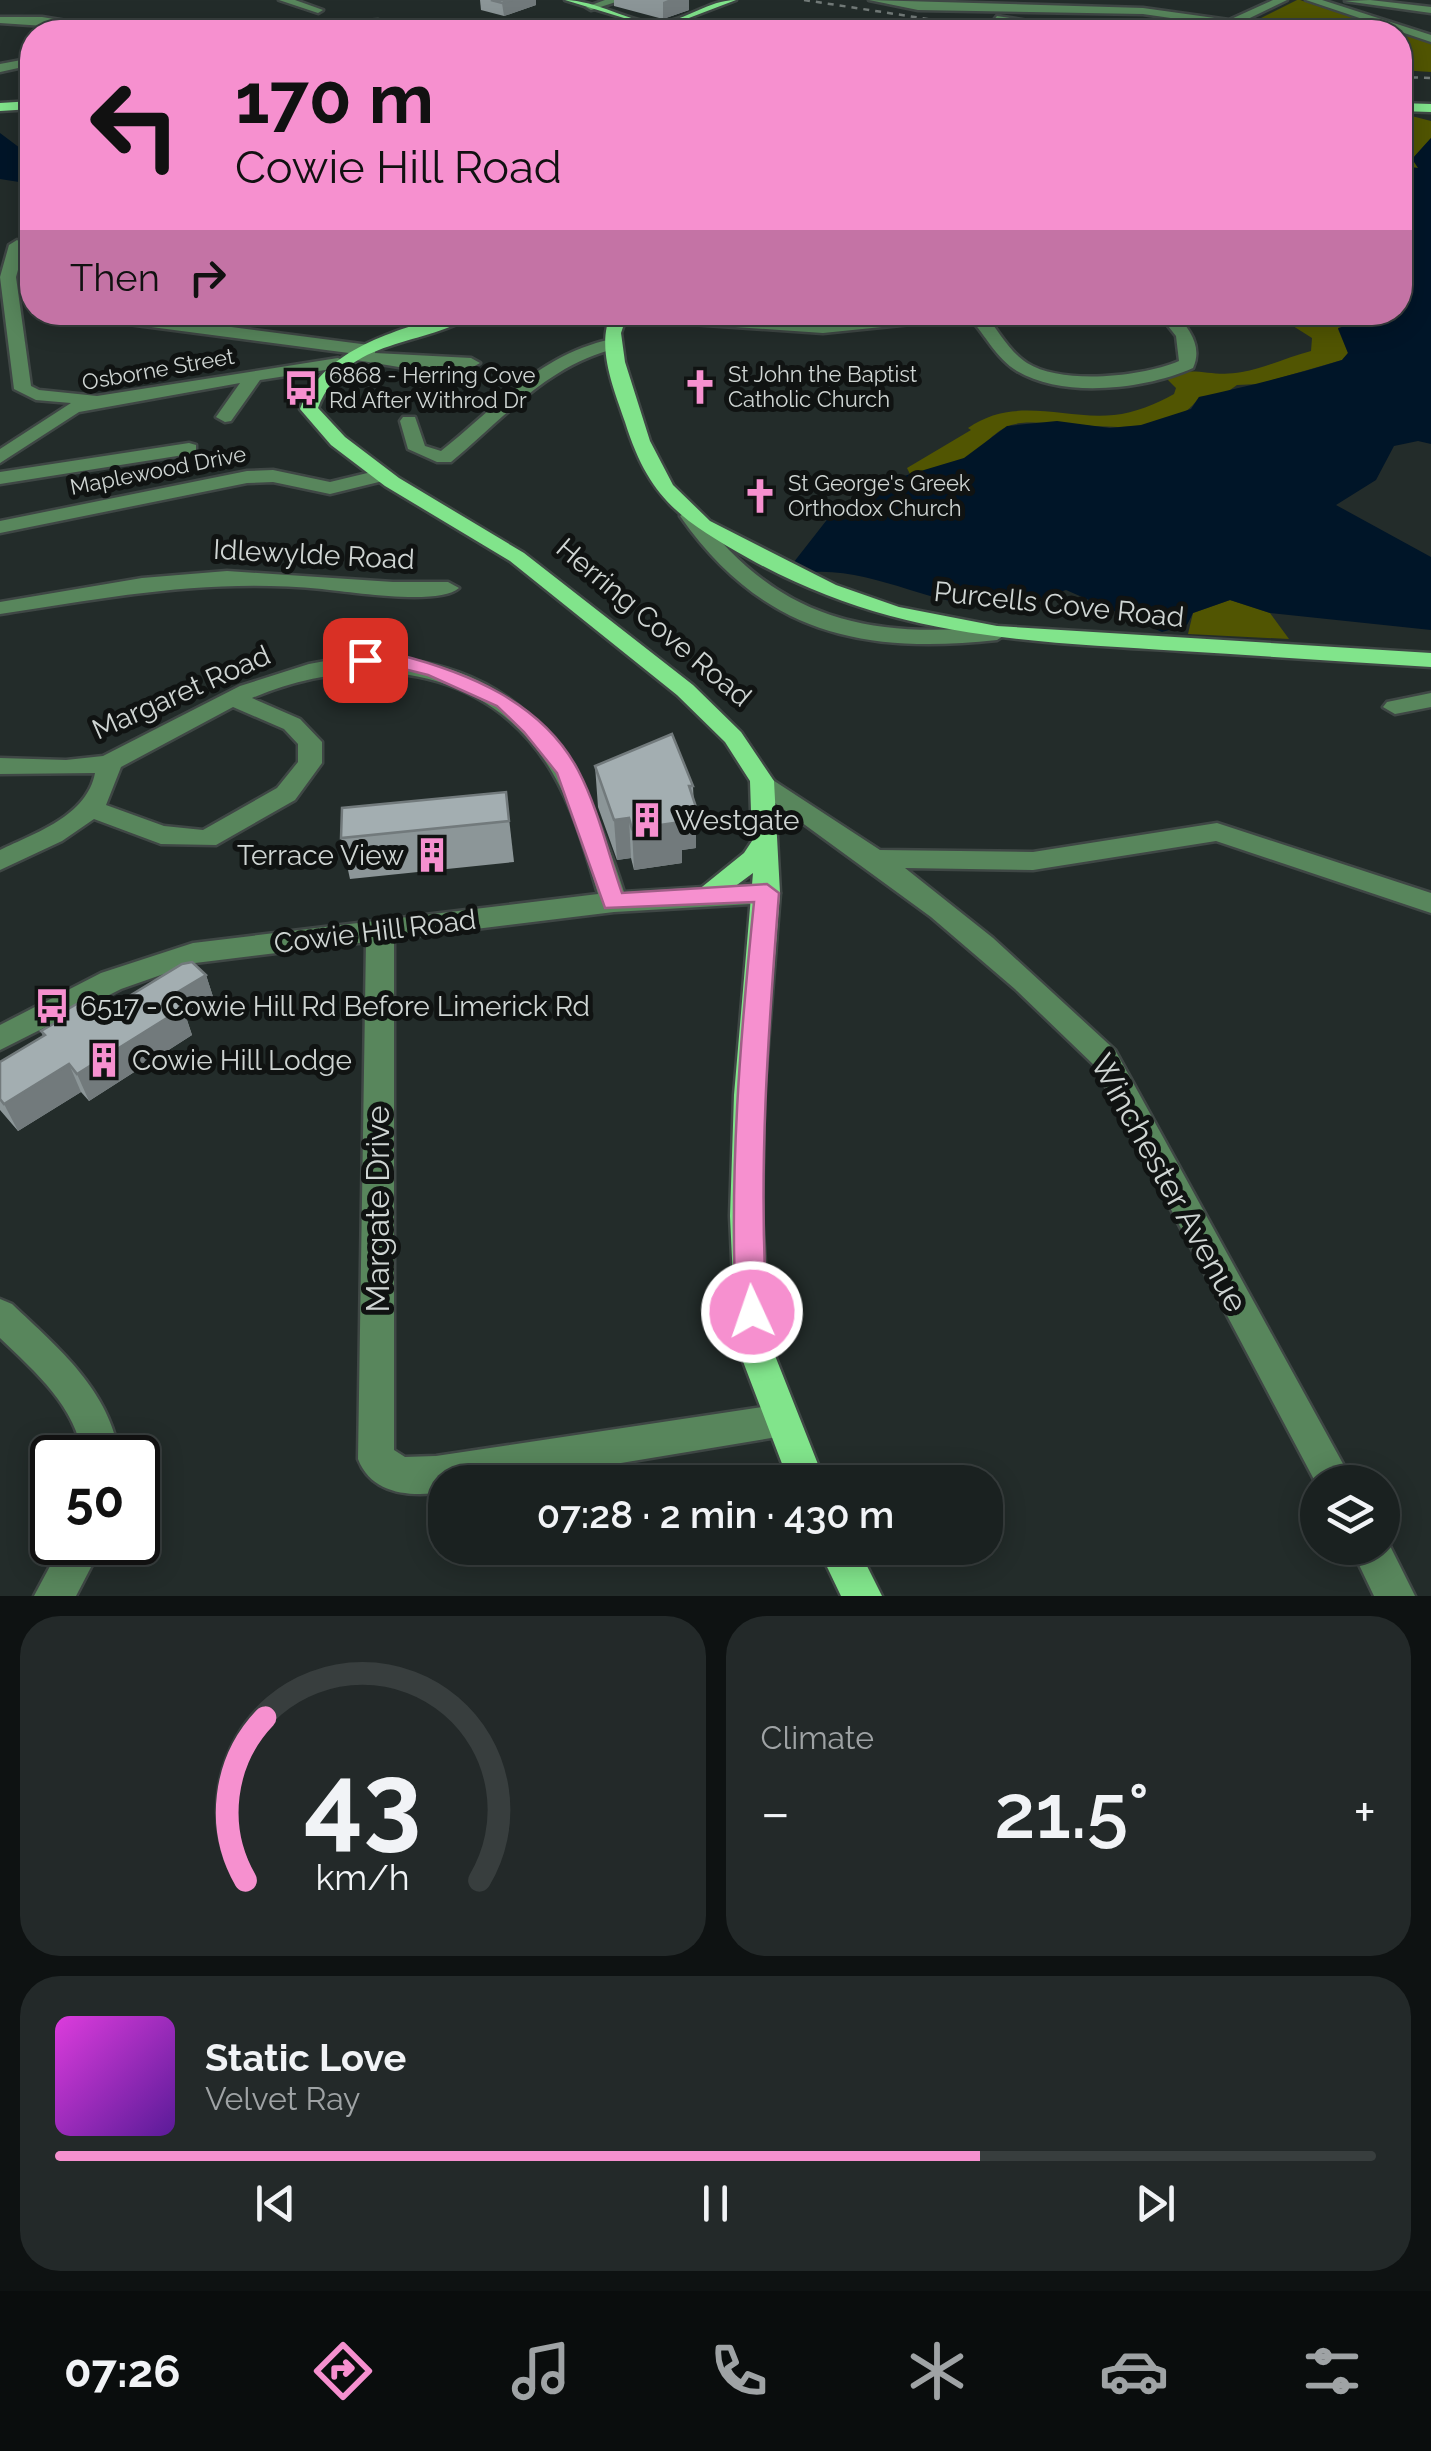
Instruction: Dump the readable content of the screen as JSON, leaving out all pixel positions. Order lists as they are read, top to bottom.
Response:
{
  "streets": {
    "main road": ["Purcells Cove Road", "Herring Cove Road"],
    "street": [
      "Osborne Street",
      "Maplewood Drive",
      "Idlewylde Road",
      "Margaret Road",
      "Cowie Hill Road",
      "Winchester Avenue",
      "Margate Drive"
    ]
  },
  "crossings": [
    ["Osborne Street", "Herring Cove Road"],
    ["Maplewood Drive", "Herring Cove Road"],
    ["Herring Cove Road", "Winchester Avenue"],
    ["Margaret Road", "Cowie Hill Road"],
    ["Cowie Hill Road", "Margate Drive"]
  ],
  "places": {
    "church": ["St John the Baptist Catholic Church", "St George's Greek Orthodox Church"],
    "bus stop": ["6868 - Herring Cove Rd After Withrod Dr", "6517 - Cowie Hill Rd Before Limerick Rd"],
    "building": ["Westgate", "Terrace View", "Cowie Hill Lodge"]
  },
  "page": {
    "turn": ["170 m", "Cowie Hill Road"],
    "then": "Then",
    "limit": "50",
    "trip": "07:28 · 2 min · 430 m",
    "tile": "Climate",
    "heat": ["−", "21.5°", "+"],
    "song": ["Static Love", "Velvet Ray"],
    "tabs": "07:26",
    "gauge": ["43", "km/h"]
  }
}
